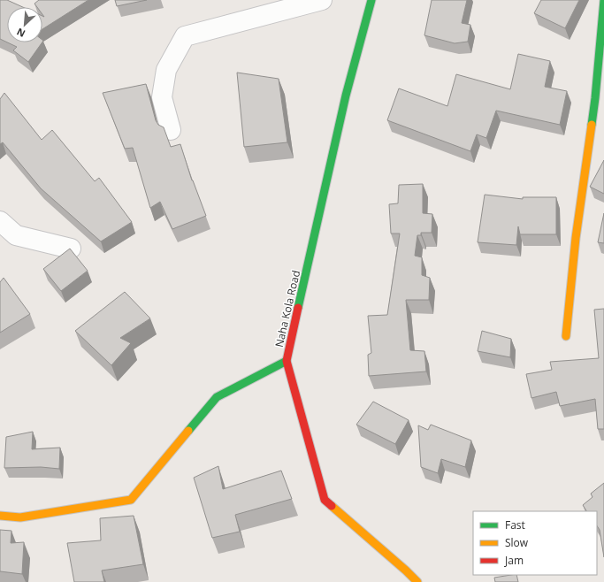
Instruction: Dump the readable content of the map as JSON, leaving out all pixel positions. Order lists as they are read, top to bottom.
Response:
{
  "streets": {
    "street": ["Naha Kola Road"]
  },
  "legend": ["Fast", "Slow", "Jam"],
  "north": "bottom left"
}
